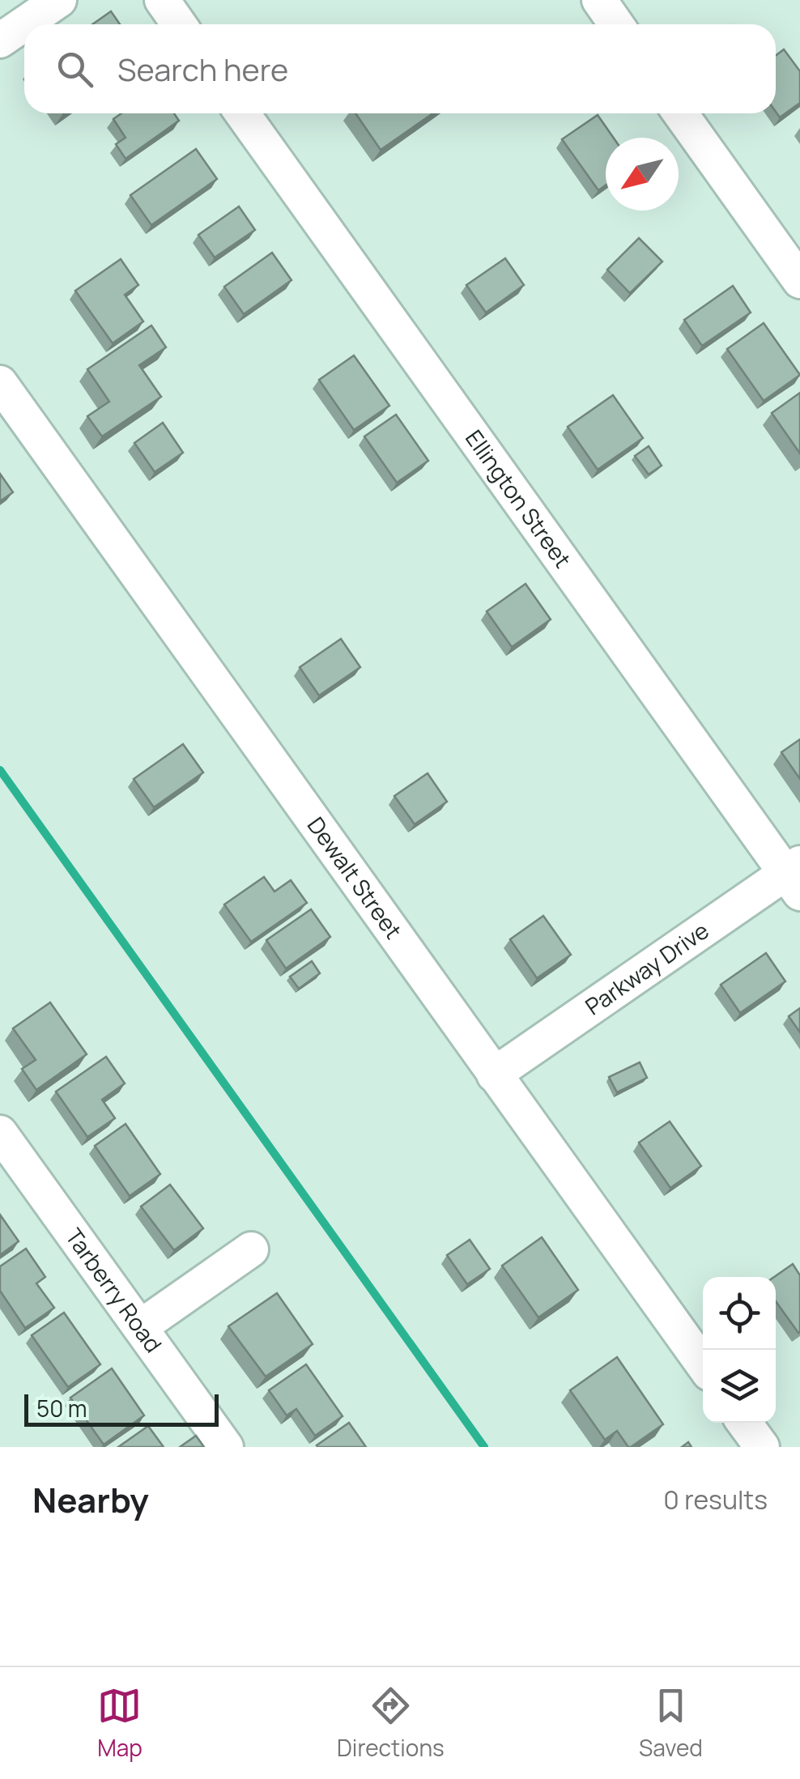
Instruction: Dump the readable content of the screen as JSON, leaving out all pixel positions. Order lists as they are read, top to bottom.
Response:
{
  "streets": {
    "street": [
      "Ellington Street",
      "Dewalt Street",
      "Parkway Drive",
      "Tarberry Road"
    ]
  },
  "crossings": [
    ["Ellington Street", "Parkway Drive"],
    ["Dewalt Street", "Parkway Drive"]
  ],
  "scale_bar": "50 m",
  "north": "bottom left",
  "page": {
    "search": "Search here",
    "scale": "50 m",
    "heading": ["Nearby", "0 results"],
    "nav": ["Map", "Directions", "Saved"]
  }
}
